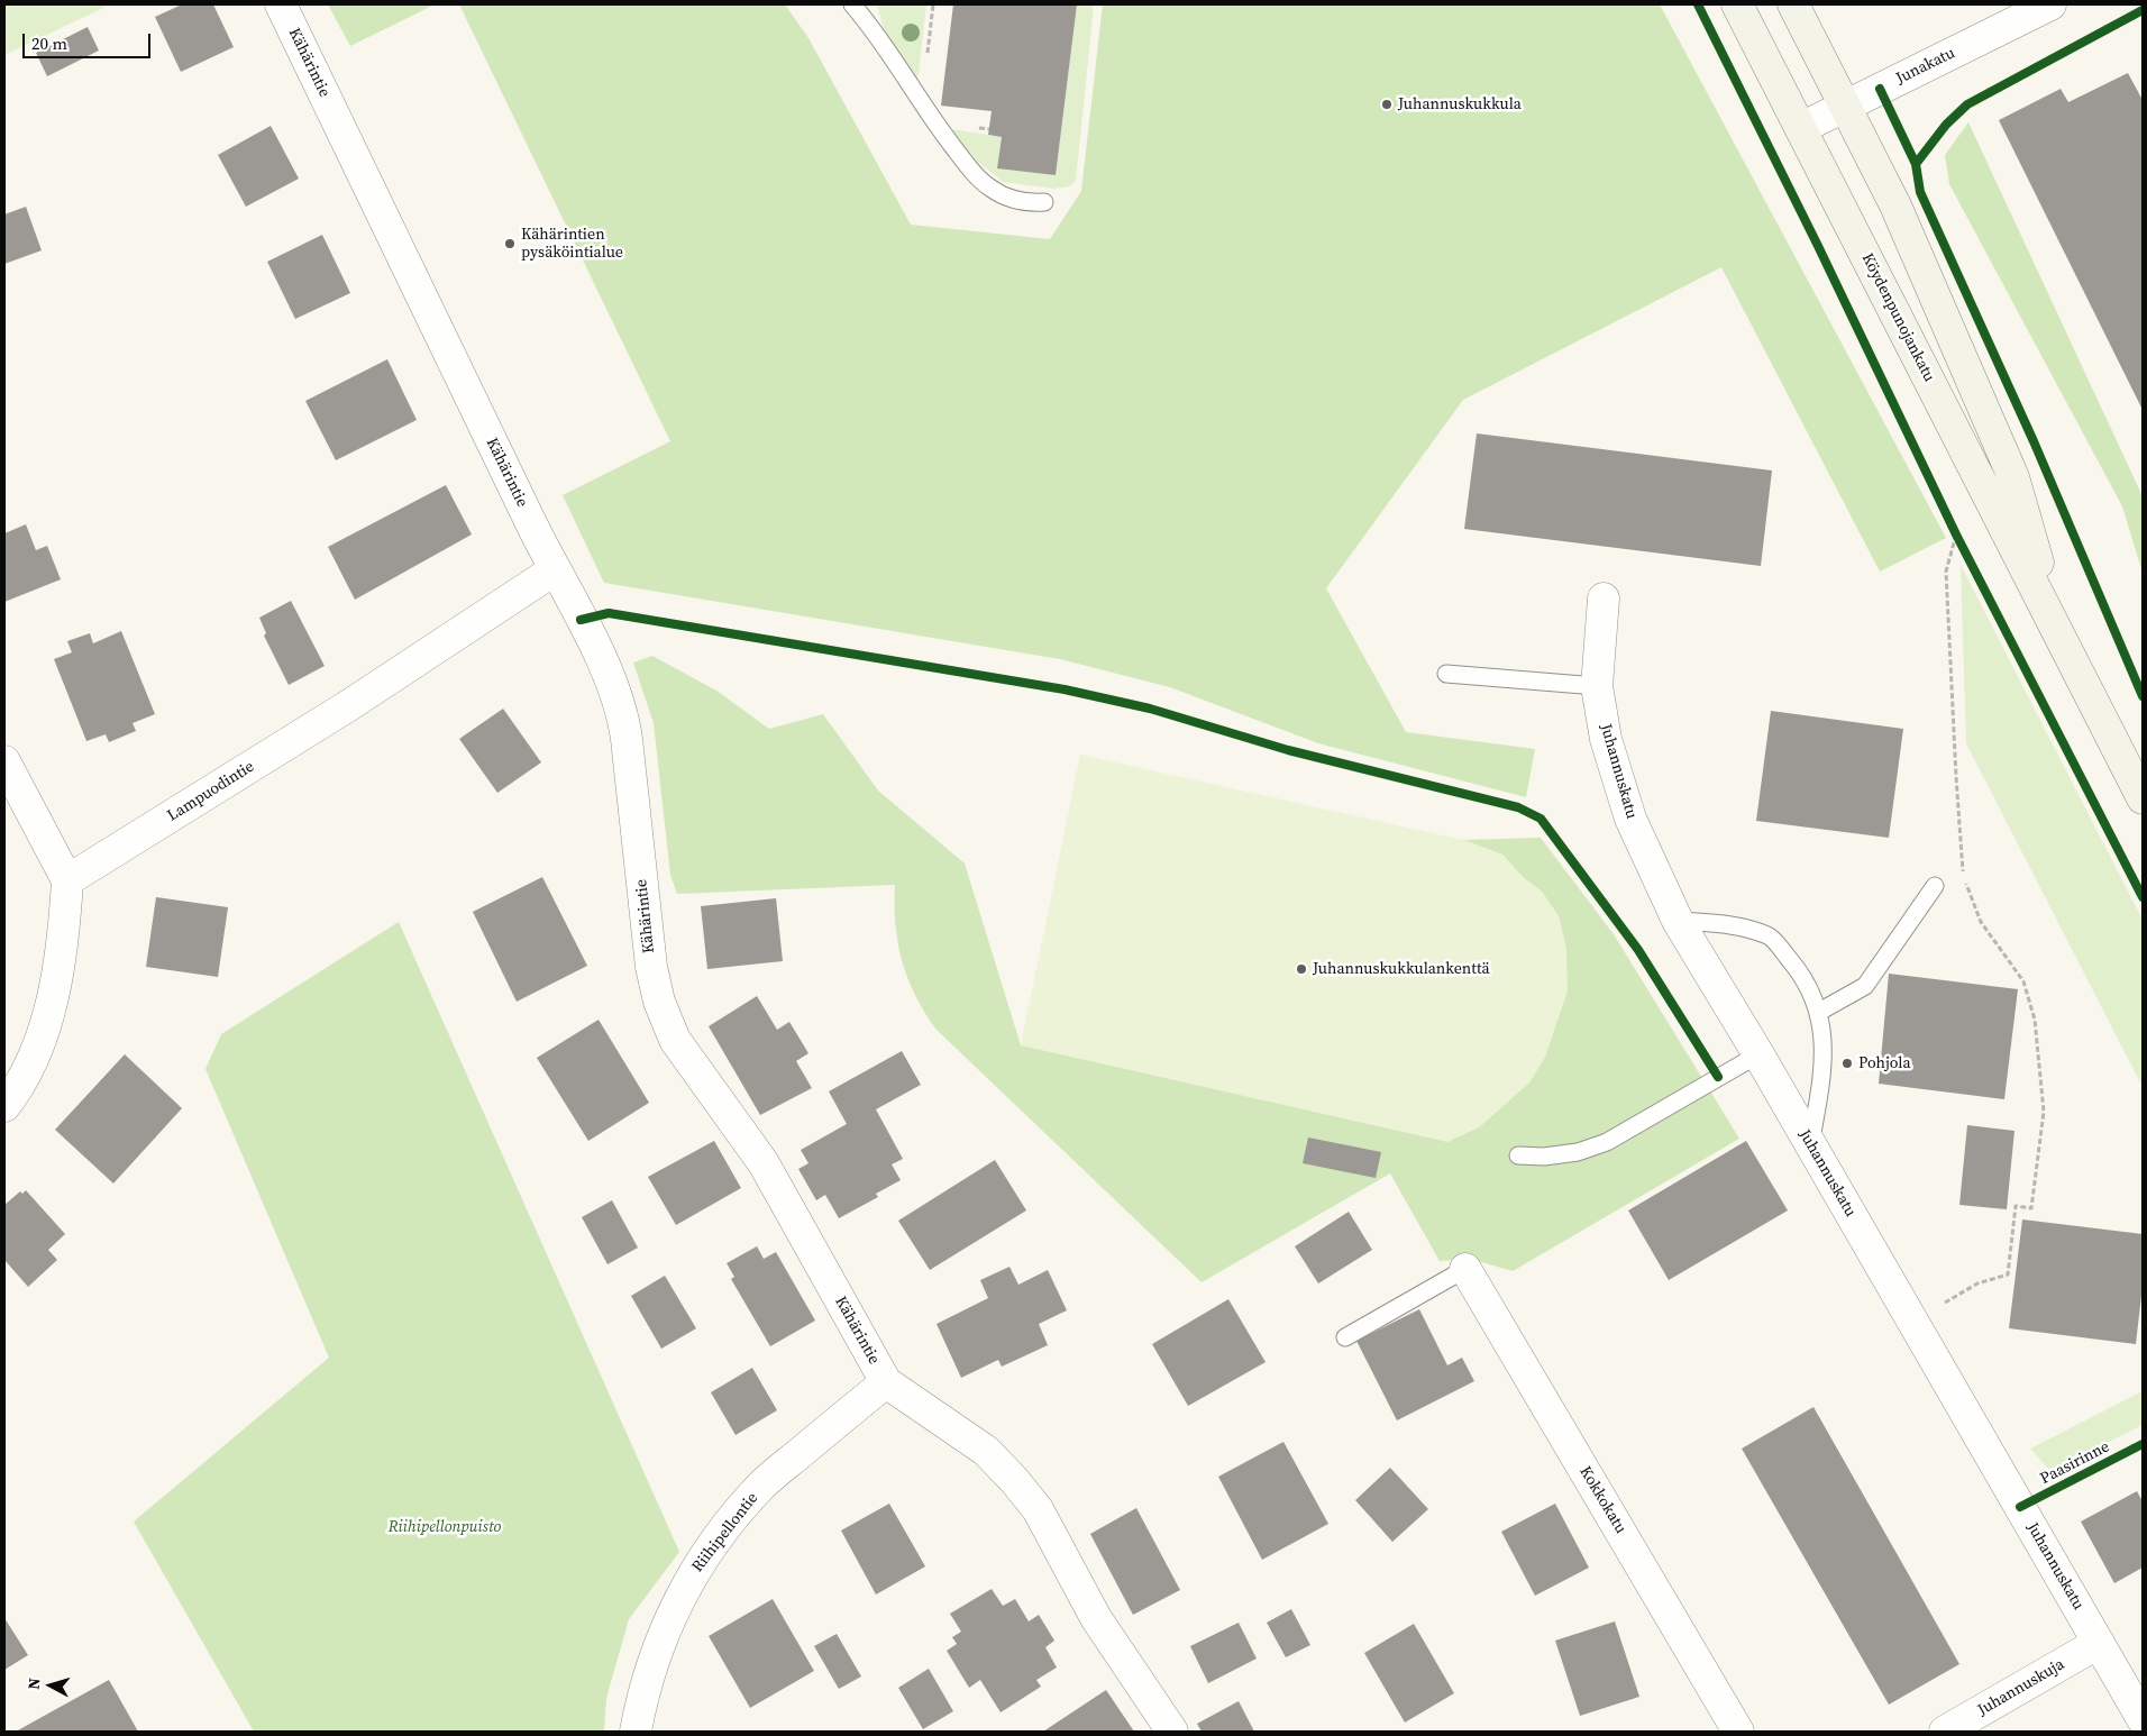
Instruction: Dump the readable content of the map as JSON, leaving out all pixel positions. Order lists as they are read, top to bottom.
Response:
{
  "streets": {
    "main road": ["Köydenpunojankatu"],
    "street": [
      "Kähärintie",
      "Junakatu",
      "Juhannuskatu",
      "Lampuodintie",
      "Kokkokatu",
      "Riihipellontie",
      "Juhannuskuja"
    ],
    "cycle path": ["Paasirinne"]
  },
  "crossings": [
    ["Kähärintie", "Lampuodintie"],
    ["Kähärintie", "Riihipellontie"],
    ["Junakatu", "Köydenpunojankatu"],
    ["Juhannuskatu", "Juhannuskuja"]
  ],
  "parks": ["Riihipellonpuisto"],
  "places": [
    "Juhannuskukkula",
    "Kähärintien pysäköintialue",
    "Juhannuskukkulankenttä",
    "Pohjola"
  ],
  "scale_bar": "20 m",
  "north": "left"
}
